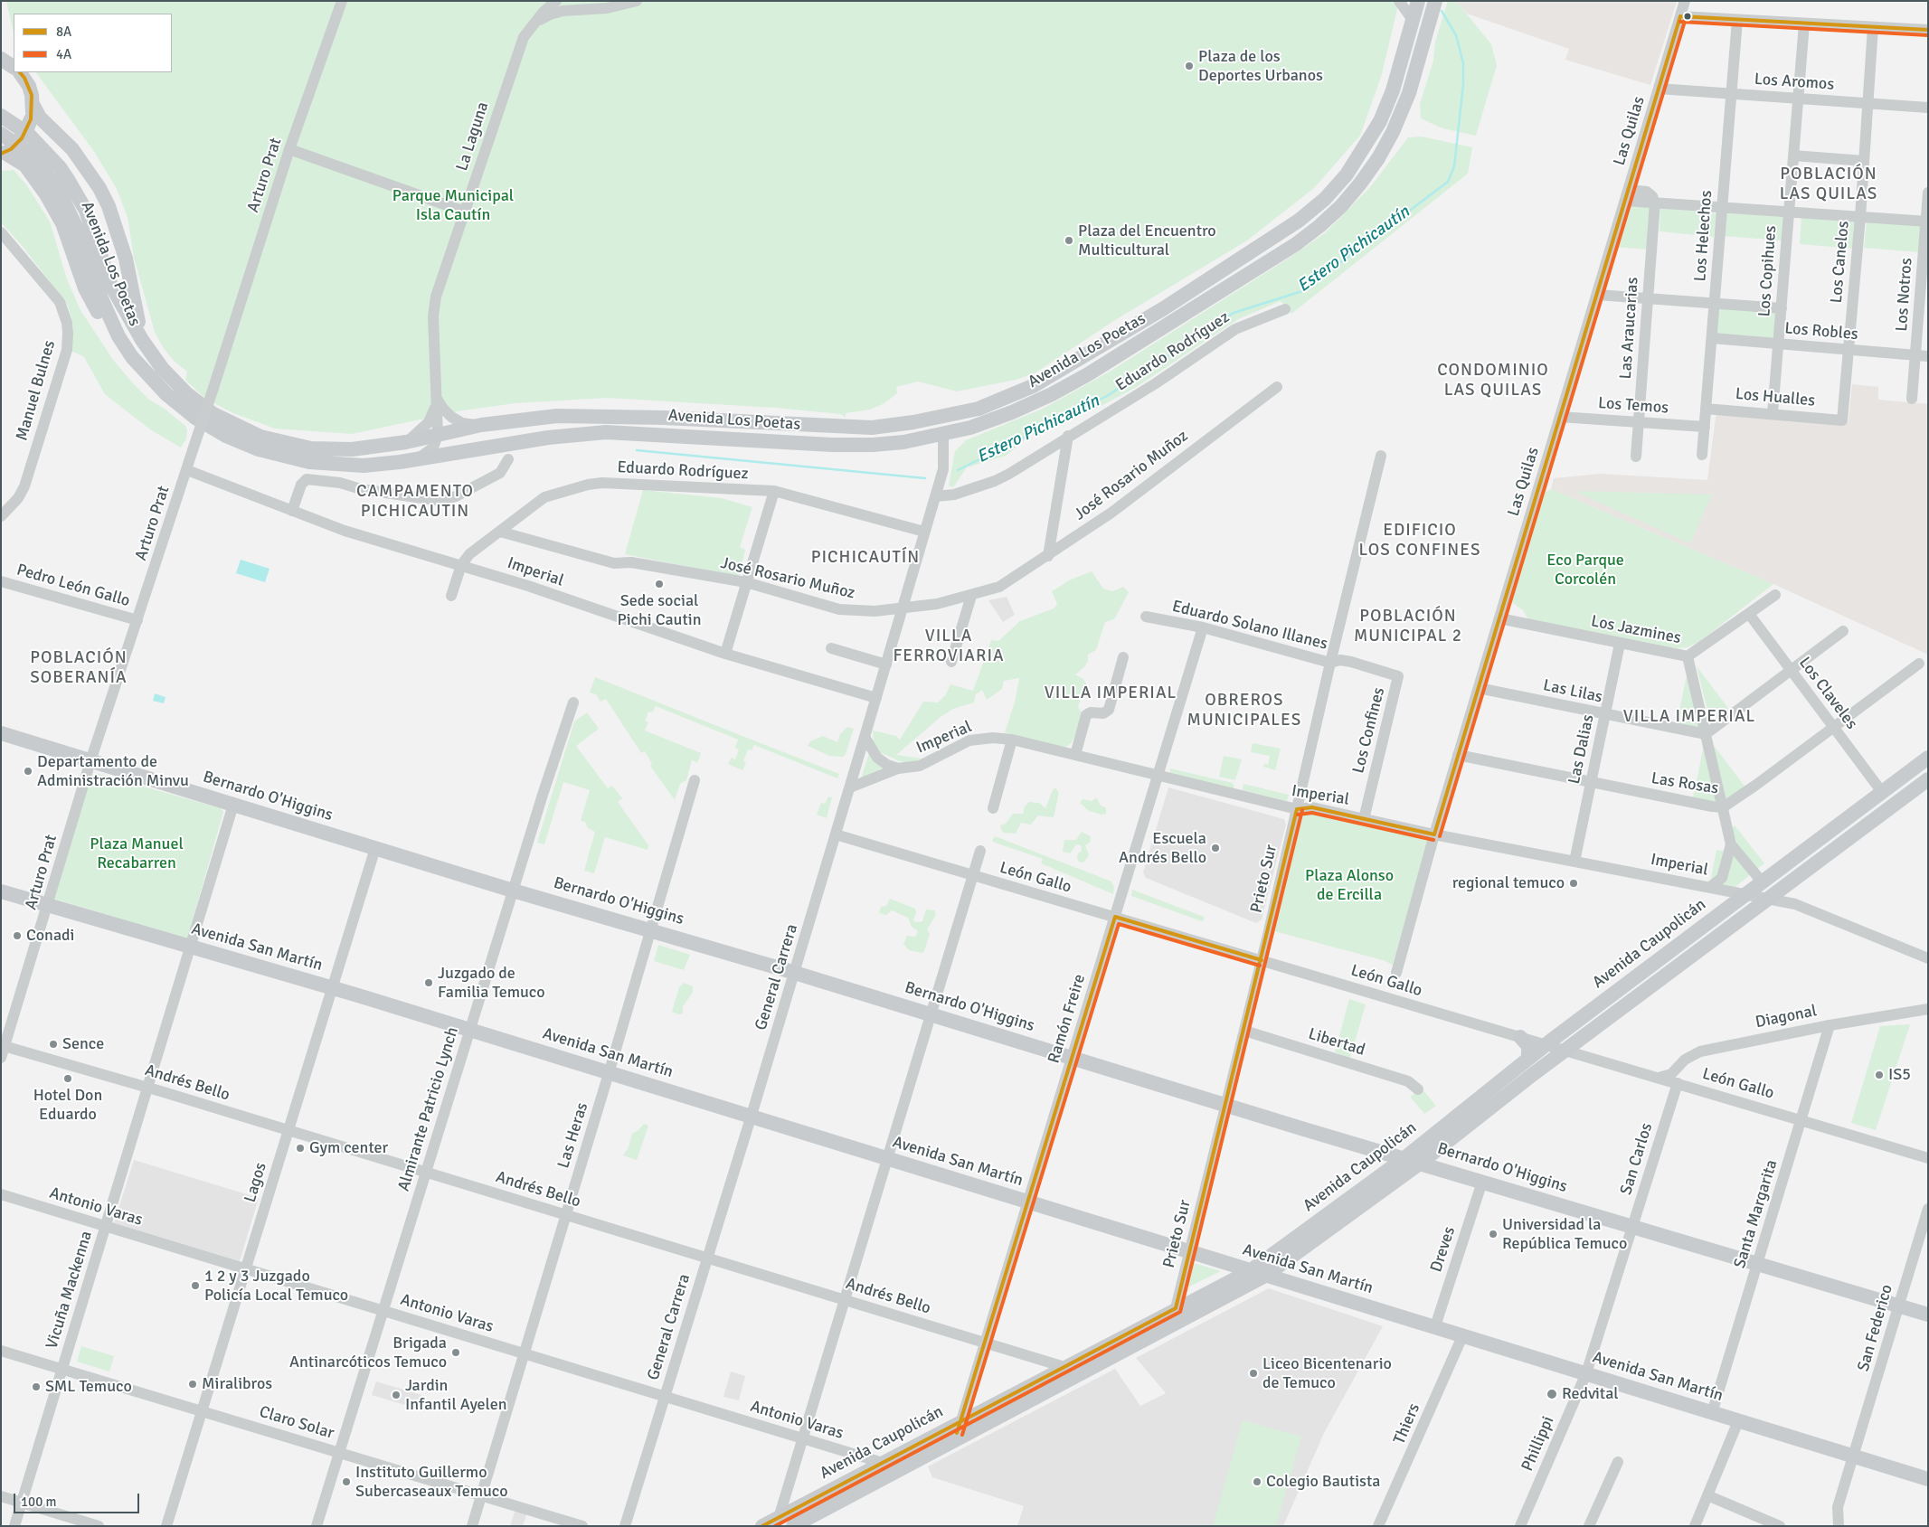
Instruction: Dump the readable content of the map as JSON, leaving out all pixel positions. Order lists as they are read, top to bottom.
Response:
{
  "streets": {
    "main road": [
      "Avenida Los Poetas",
      "Bernardo O'Higgins",
      "Avenida Caupolicán",
      "Avenida San Martín"
    ],
    "street": [
      "Los Aromos",
      "Las Quilas",
      "La Laguna",
      "Arturo Prat",
      "Los Helechos",
      "Los Canelos",
      "Los Copihues",
      "Los Notros",
      "Las Araucarias",
      "Los Robles",
      "Eduardo Rodríguez",
      "Manuel Bulnes",
      "Los Hualles",
      "Los Temos",
      "José Rosario Muñoz",
      "Imperial",
      "Pedro León Gallo",
      "Eduardo Solano Illanes",
      "Los Jazmines",
      "Las Lilas",
      "Los Claveles",
      "Los Confines",
      "Las Dalias",
      "Las Rosas",
      "León Gallo",
      "Prieto Sur",
      "General Carrera",
      "Diagonal",
      "Ramón Freire",
      "Libertad",
      "Andrés Bello",
      "Almirante Patricio Lynch",
      "Las Heras",
      "San Carlos",
      "Lagos",
      "Antonio Varas",
      "Santa Margarita",
      "Dreves",
      "Vicuña Mackenna",
      "San Federico",
      "Claro Solar",
      "Thiers",
      "Phillippi"
    ]
  },
  "crossings": [
    ["Los Aromos", "Las Quilas"],
    ["Los Aromos", "Los Helechos"],
    ["Los Aromos", "Los Canelos"],
    ["Los Aromos", "Los Copihues"],
    ["Las Quilas", "Los Temos"],
    ["Las Quilas", "Imperial"],
    ["Las Quilas", "Los Jazmines"],
    ["Las Quilas", "Las Lilas"],
    ["Las Quilas", "Las Rosas"],
    ["La Laguna", "Avenida Los Poetas"],
    ["Arturo Prat", "Imperial"],
    ["Arturo Prat", "Pedro León Gallo"],
    ["Arturo Prat", "Bernardo O'Higgins"],
    ["Arturo Prat", "Avenida San Martín"],
    ["Arturo Prat", "Andrés Bello"],
    ["Los Helechos", "Los Robles"],
    ["Los Helechos", "Los Hualles"],
    ["Los Helechos", "Los Temos"],
    ["Los Canelos", "Los Robles"],
    ["Los Canelos", "Los Hualles"],
    ["Avenida Los Poetas", "General Carrera"],
    ["Los Copihues", "Los Robles"],
    ["Los Copihues", "Los Hualles"],
    ["Los Notros", "Los Robles"],
    ["Las Araucarias", "Los Temos"],
    ["Eduardo Rodríguez", "José Rosario Muñoz"],
    ["Eduardo Rodríguez", "Imperial"],
    ["Eduardo Rodríguez", "General Carrera"],
    ["José Rosario Muñoz", "General Carrera"],
    ["Imperial", "Los Confines"],
    ["Imperial", "Las Dalias"],
    ["Imperial", "Prieto Sur"],
    ["Imperial", "Avenida Caupolicán"],
    ["Imperial", "General Carrera"],
    ["Imperial", "Ramón Freire"],
    ["Eduardo Solano Illanes", "Los Confines"],
    ["Eduardo Solano Illanes", "Prieto Sur"],
    ["Eduardo Solano Illanes", "Ramón Freire"],
    ["Los Jazmines", "Los Claveles"],
    ["Los Jazmines", "Las Dalias"],
    ["Las Lilas", "Las Dalias"],
    ["Los Claveles", "Las Rosas"],
    ["Los Claveles", "Avenida Caupolicán"],
    ["Las Dalias", "Las Rosas"],
    ["Bernardo O'Higgins", "Prieto Sur"],
    ["Bernardo O'Higgins", "Avenida Caupolicán"],
    ["Bernardo O'Higgins", "General Carrera"],
    ["Bernardo O'Higgins", "Ramón Freire"],
    ["Bernardo O'Higgins", "Almirante Patricio Lynch"],
    ["Bernardo O'Higgins", "Las Heras"],
    ["Bernardo O'Higgins", "San Carlos"],
    ["Bernardo O'Higgins", "Lagos"],
    ["Bernardo O'Higgins", "Santa Margarita"],
    ["Bernardo O'Higgins", "Dreves"],
    ["Bernardo O'Higgins", "Vicuña Mackenna"],
    ["Bernardo O'Higgins", "San Federico"],
    ["León Gallo", "Prieto Sur"],
    ["León Gallo", "Avenida Caupolicán"],
    ["León Gallo", "General Carrera"],
    ["León Gallo", "Diagonal"],
    ["León Gallo", "Ramón Freire"],
    ["León Gallo", "San Carlos"],
    ["León Gallo", "Santa Margarita"],
    ["Prieto Sur", "Avenida Caupolicán"],
    ["Prieto Sur", "Avenida San Martín"],
    ["Prieto Sur", "Libertad"],
    ["Avenida Caupolicán", "Avenida San Martín"],
    ["Avenida Caupolicán", "Ramón Freire"],
    ["Avenida Caupolicán", "Andrés Bello"],
    ["Avenida Caupolicán", "Antonio Varas"],
    ["Avenida San Martín", "General Carrera"],
    ["Avenida San Martín", "Ramón Freire"],
    ["Avenida San Martín", "Almirante Patricio Lynch"],
    ["Avenida San Martín", "Las Heras"],
    ["Avenida San Martín", "San Carlos"],
    ["Avenida San Martín", "Lagos"],
    ["Avenida San Martín", "Santa Margarita"],
    ["Avenida San Martín", "Dreves"],
    ["Avenida San Martín", "Vicuña Mackenna"],
    ["Avenida San Martín", "San Federico"],
    ["Avenida San Martín", "Thiers"],
    ["Avenida San Martín", "Phillippi"],
    ["General Carrera", "Andrés Bello"],
    ["General Carrera", "Antonio Varas"],
    ["Diagonal", "Santa Margarita"],
    ["Ramón Freire", "Andrés Bello"],
    ["Andrés Bello", "Almirante Patricio Lynch"],
    ["Andrés Bello", "Las Heras"],
    ["Andrés Bello", "Lagos"],
    ["Andrés Bello", "Vicuña Mackenna"],
    ["Almirante Patricio Lynch", "Antonio Varas"],
    ["Almirante Patricio Lynch", "Claro Solar"],
    ["Las Heras", "Antonio Varas"],
    ["Las Heras", "Claro Solar"],
    ["San Carlos", "Phillippi"],
    ["Lagos", "Antonio Varas"],
    ["Lagos", "Claro Solar"],
    ["Antonio Varas", "Vicuña Mackenna"],
    ["Vicuña Mackenna", "Claro Solar"]
  ],
  "districts": [
    "POBLACIÓN LAS QUILAS",
    "CONDOMINIO LAS QUILAS",
    "CAMPAMENTO PICHICAUTIN",
    "EDIFICIO LOS CONFINES",
    "PICHICAUTÍN",
    "POBLACIÓN MUNICIPAL 2",
    "VILLA FERROVIARIA",
    "POBLACIÓN SOBERANÍA",
    "VILLA IMPERIAL",
    "OBREROS MUNICIPALES",
    "VILLA IMPERIAL"
  ],
  "water": ["Estero Pichicautín"],
  "parks": [
    "Parque Municipal Isla Cautín",
    "Eco Parque Corcolén",
    "Plaza Manuel Recabarren",
    "Plaza Alonso de Ercilla"
  ],
  "places": [
    "Plaza de los Deportes Urbanos",
    "Plaza del Encuentro Multicultural",
    "Sede social Pichi Cautin",
    "Departamento de Administración Minvu",
    "Escuela Andrés Bello",
    "regional temuco",
    "Conadi",
    "Juzgado de Familia Temuco",
    "Sence",
    "IS5",
    "Hotel Don Eduardo",
    "Gym center",
    "Universidad la República Temuco",
    "1 2 y 3 Juzgado Policía Local Temuco",
    "Brigada Antinarcóticos Temuco",
    "Liceo Bicentenario de Temuco",
    "Miralibros",
    "SML Temuco",
    "Redvital",
    "Jardin Infantil Ayelen",
    "Instituto Guillermo Subercaseaux Temuco",
    "Colegio Bautista"
  ],
  "lines": ["transit line 8A", "transit line 4A"],
  "legend": ["8A", "4A"],
  "scale_bar": "100 m"
}
